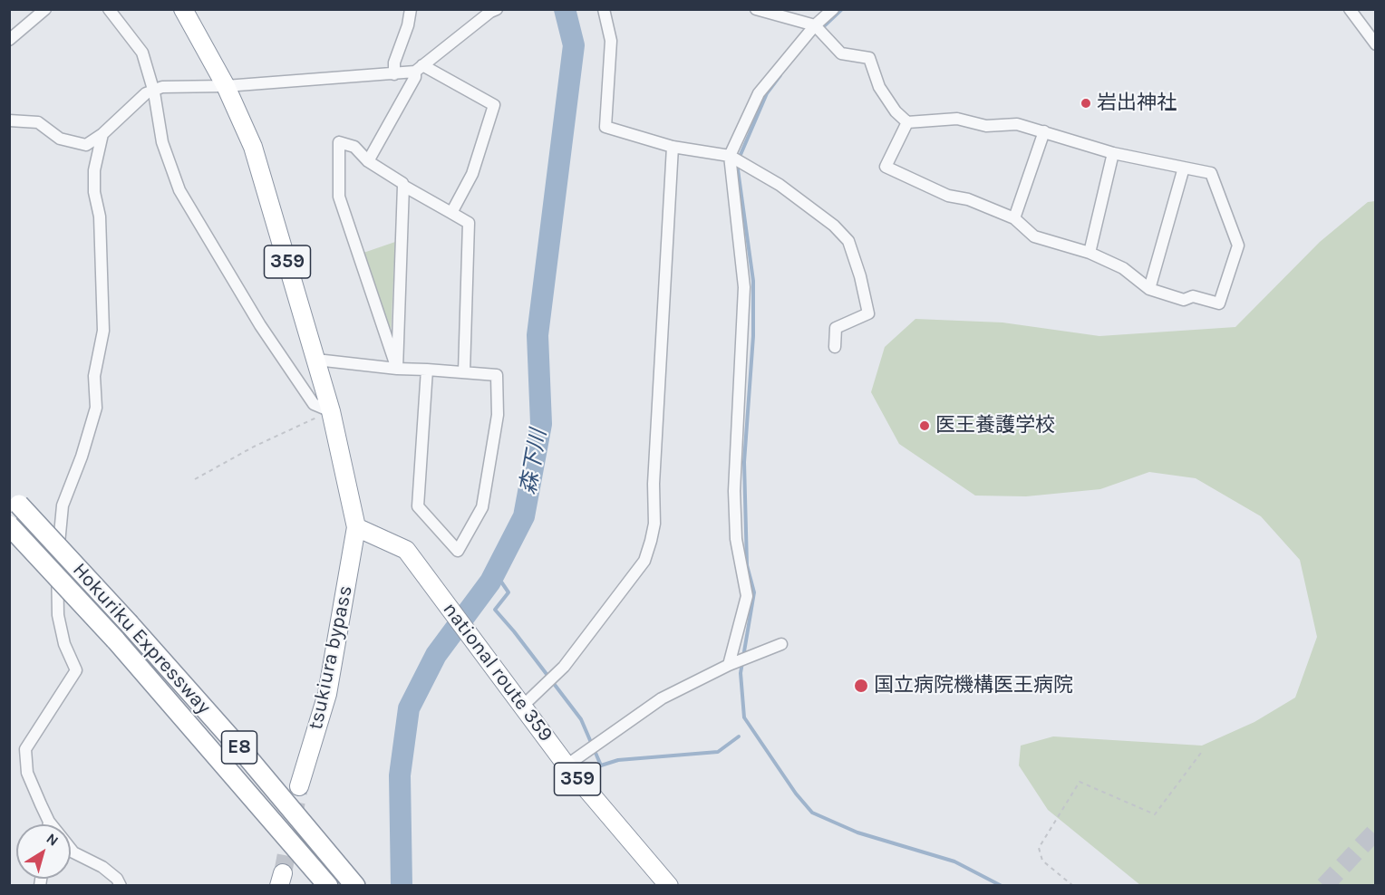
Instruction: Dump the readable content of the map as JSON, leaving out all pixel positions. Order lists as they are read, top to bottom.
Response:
{
  "streets": {
    "highway": [
      "359",
      "Hokuriku Expressway",
      "tsukiura bypass",
      "national route 359",
      "E8"
    ]
  },
  "crossings": [
    ["359", "tsukiura bypass"],
    ["359", "national route 359"],
    ["tsukiura bypass", "national route 359"]
  ],
  "water": ["森下川"],
  "places": ["岩出神社", "医王養護学校", "国立病院機構医王病院"],
  "north": "top right"
}
